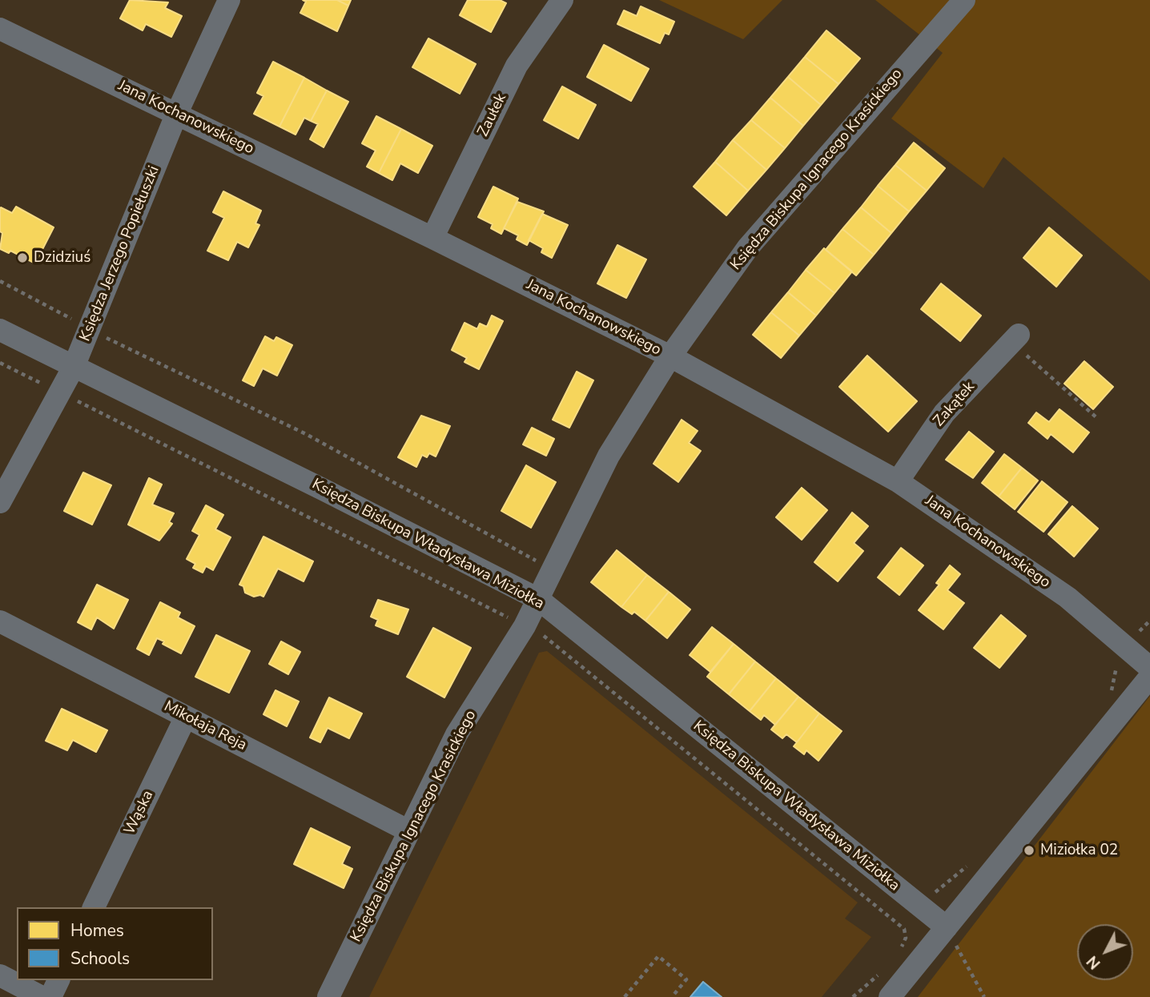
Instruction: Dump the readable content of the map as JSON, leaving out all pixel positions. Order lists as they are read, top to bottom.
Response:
{
  "streets": {
    "street": [
      "Zaułek",
      "Jana Kochanowskiego",
      "Księdza Biskupa Ignacego Krasickiego",
      "Księdza Jerzego Popiełuszki",
      "Zakątek",
      "Księdza Biskupa Władysława Miziołka",
      "Mikołaja Reja",
      "Wąska"
    ]
  },
  "crossings": [
    ["Zaułek", "Jana Kochanowskiego"],
    ["Jana Kochanowskiego", "Księdza Biskupa Ignacego Krasickiego"],
    ["Jana Kochanowskiego", "Księdza Jerzego Popiełuszki"],
    ["Jana Kochanowskiego", "Zakątek"],
    ["Księdza Biskupa Ignacego Krasickiego", "Księdza Biskupa Władysława Miziołka"],
    ["Księdza Biskupa Ignacego Krasickiego", "Mikołaja Reja"],
    ["Księdza Jerzego Popiełuszki", "Księdza Biskupa Władysława Miziołka"],
    ["Mikołaja Reja", "Wąska"]
  ],
  "places": ["Dzidziuś", "Miziołka 02"],
  "legend": ["Homes", "Schools"],
  "north": "bottom left"
}
